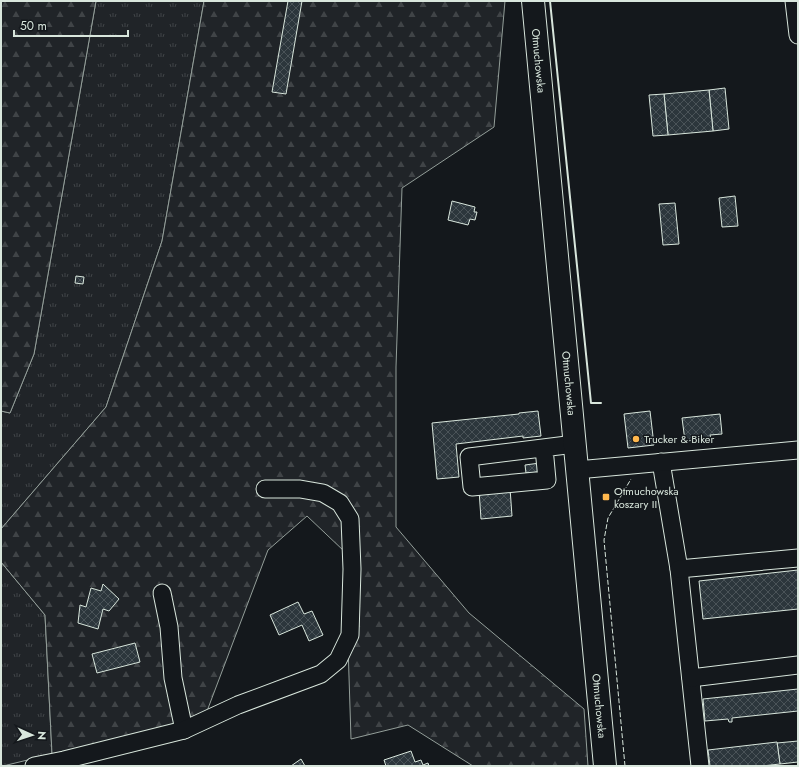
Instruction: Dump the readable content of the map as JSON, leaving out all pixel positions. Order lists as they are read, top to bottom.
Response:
{
  "streets": {
    "main road": ["Otmuchowska"]
  },
  "places": {
    "other": ["Trucker & Biker"],
    "transit": ["Otmuchowska koszary II"]
  },
  "scale_bar": "50 m",
  "north": "right"
}
